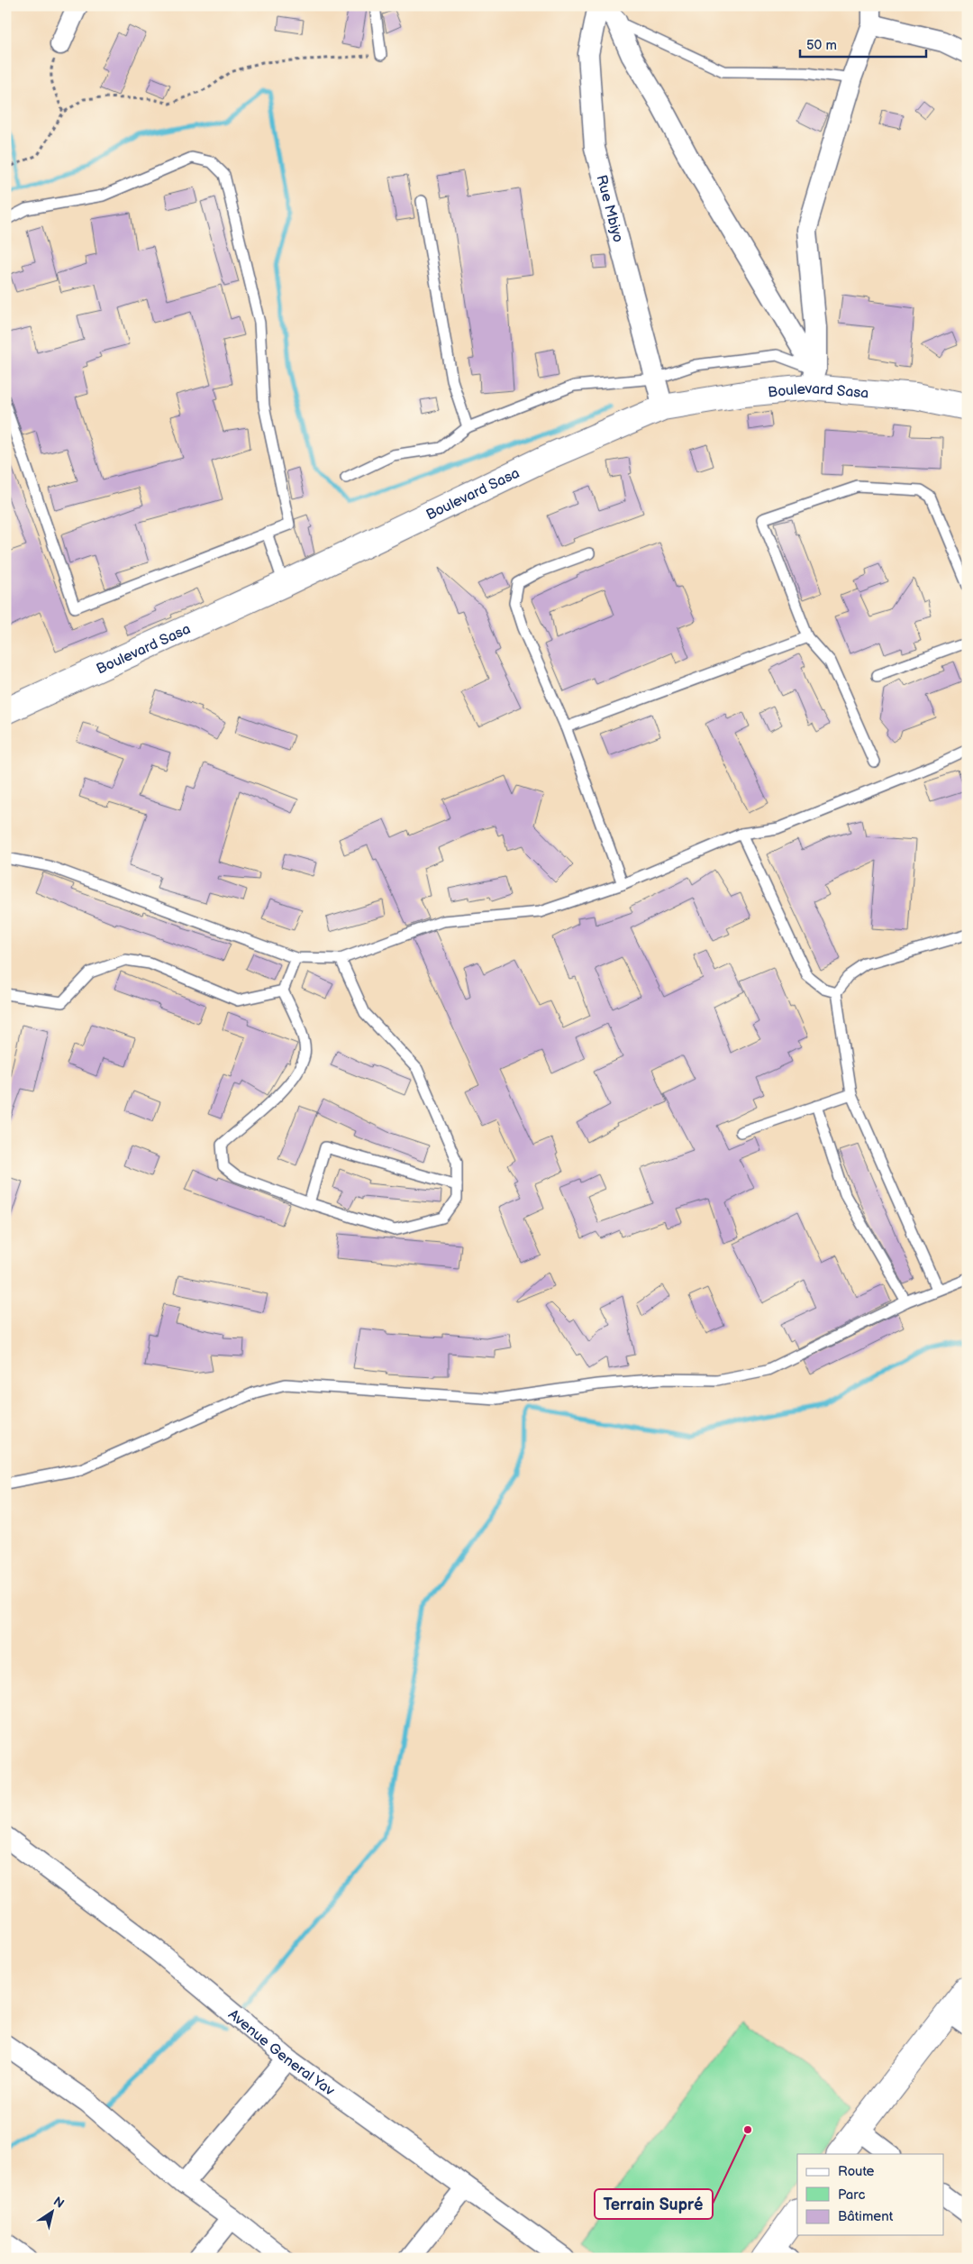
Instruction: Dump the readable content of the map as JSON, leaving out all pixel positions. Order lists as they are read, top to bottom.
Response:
{
  "streets": {
    "street": ["Rue Mbiyo", "Boulevard Sasa", "Avenue General Yav"]
  },
  "crossings": [
    ["Rue Mbiyo", "Boulevard Sasa"]
  ],
  "places": ["Terrain Supré"],
  "legend": ["Route", "Parc", "Bâtiment"],
  "scale_bar": "50 m",
  "north": "top right"
}
